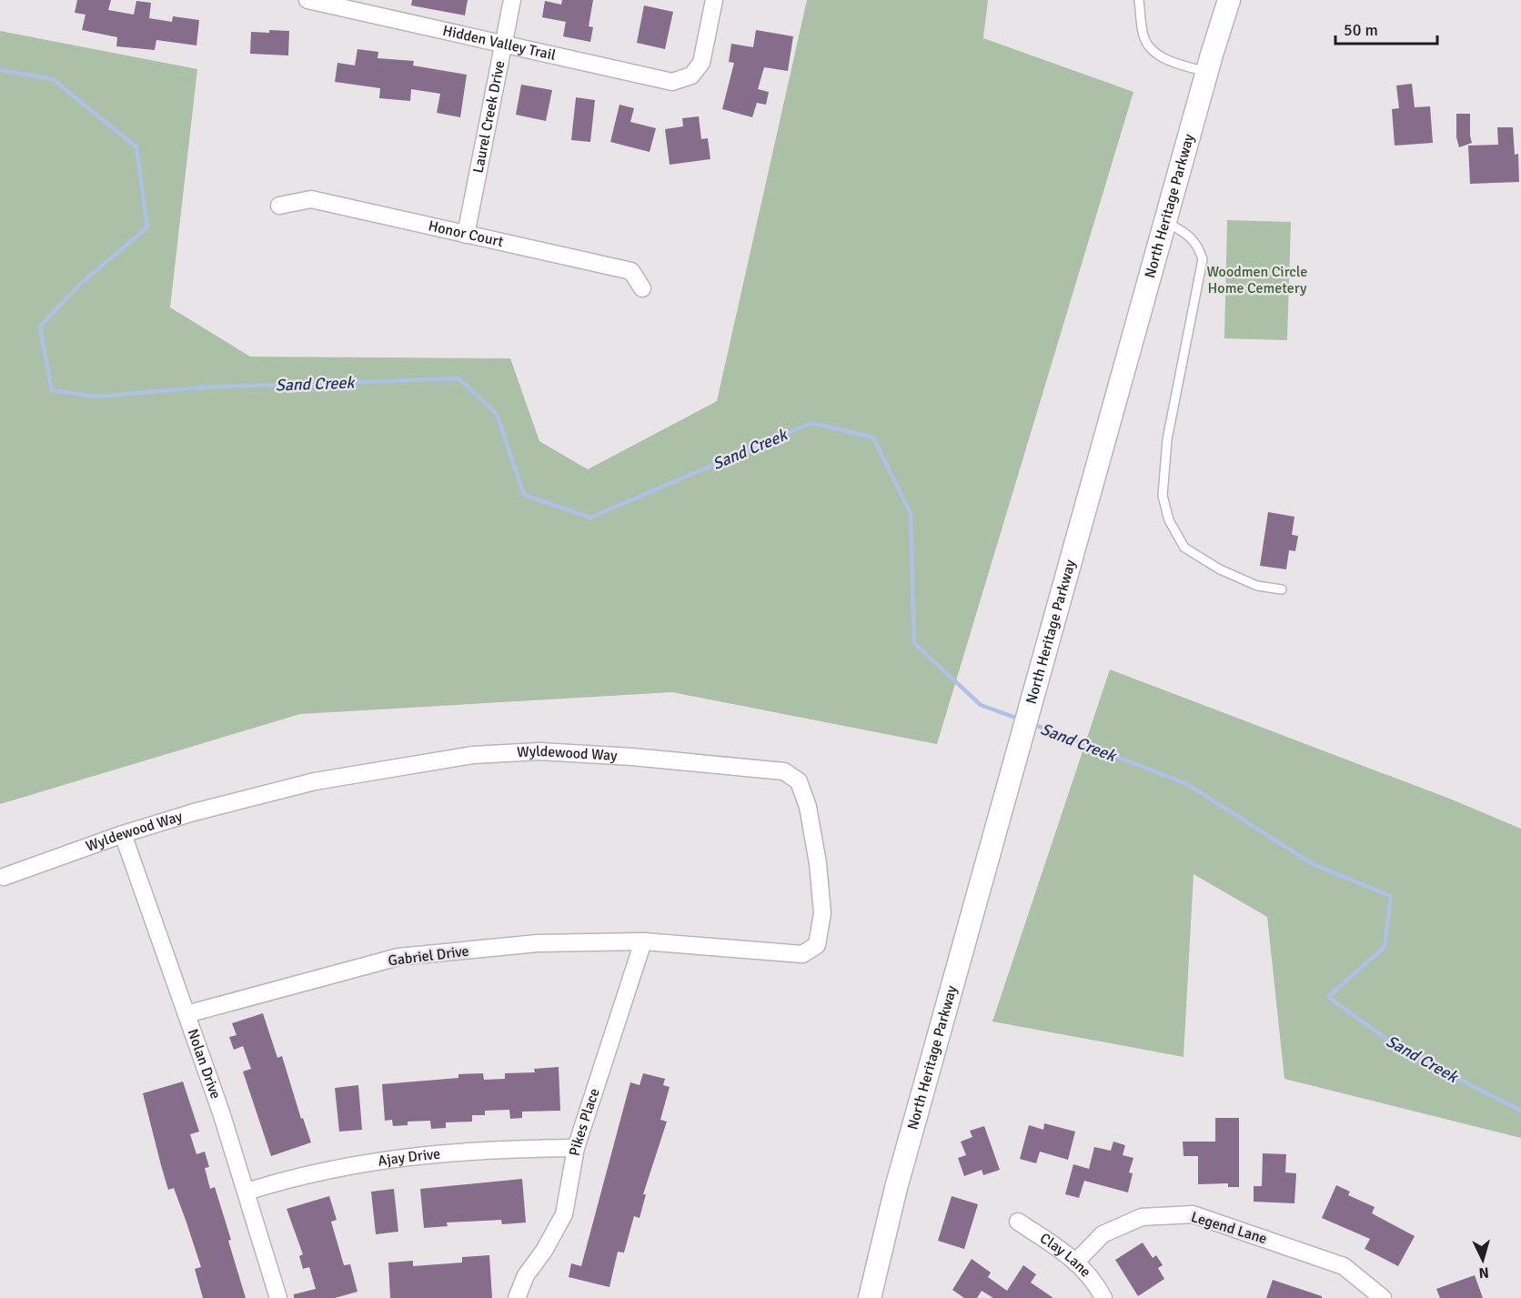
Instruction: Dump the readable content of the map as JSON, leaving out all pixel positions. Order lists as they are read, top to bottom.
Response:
{
  "streets": {
    "main road": ["North Heritage Parkway"],
    "street": [
      "Hidden Valley Trail",
      "Laurel Creek Drive",
      "Honor Court",
      "Wyldewood Way",
      "Gabriel Drive",
      "Nolan Drive",
      "Pikes Place",
      "Ajay Drive",
      "Legend Lane",
      "Clay Lane"
    ]
  },
  "crossings": [
    ["Hidden Valley Trail", "Laurel Creek Drive"],
    ["Laurel Creek Drive", "Honor Court"],
    ["Wyldewood Way", "Gabriel Drive"],
    ["Wyldewood Way", "Nolan Drive"],
    ["Wyldewood Way", "Pikes Place"],
    ["Gabriel Drive", "Nolan Drive"],
    ["Gabriel Drive", "Pikes Place"],
    ["Nolan Drive", "Ajay Drive"],
    ["Pikes Place", "Ajay Drive"],
    ["Legend Lane", "Clay Lane"]
  ],
  "water": ["Sand Creek"],
  "parks": ["Woodmen Circle Home Cemetery"],
  "scale_bar": "50 m",
  "north": "bottom"
}
